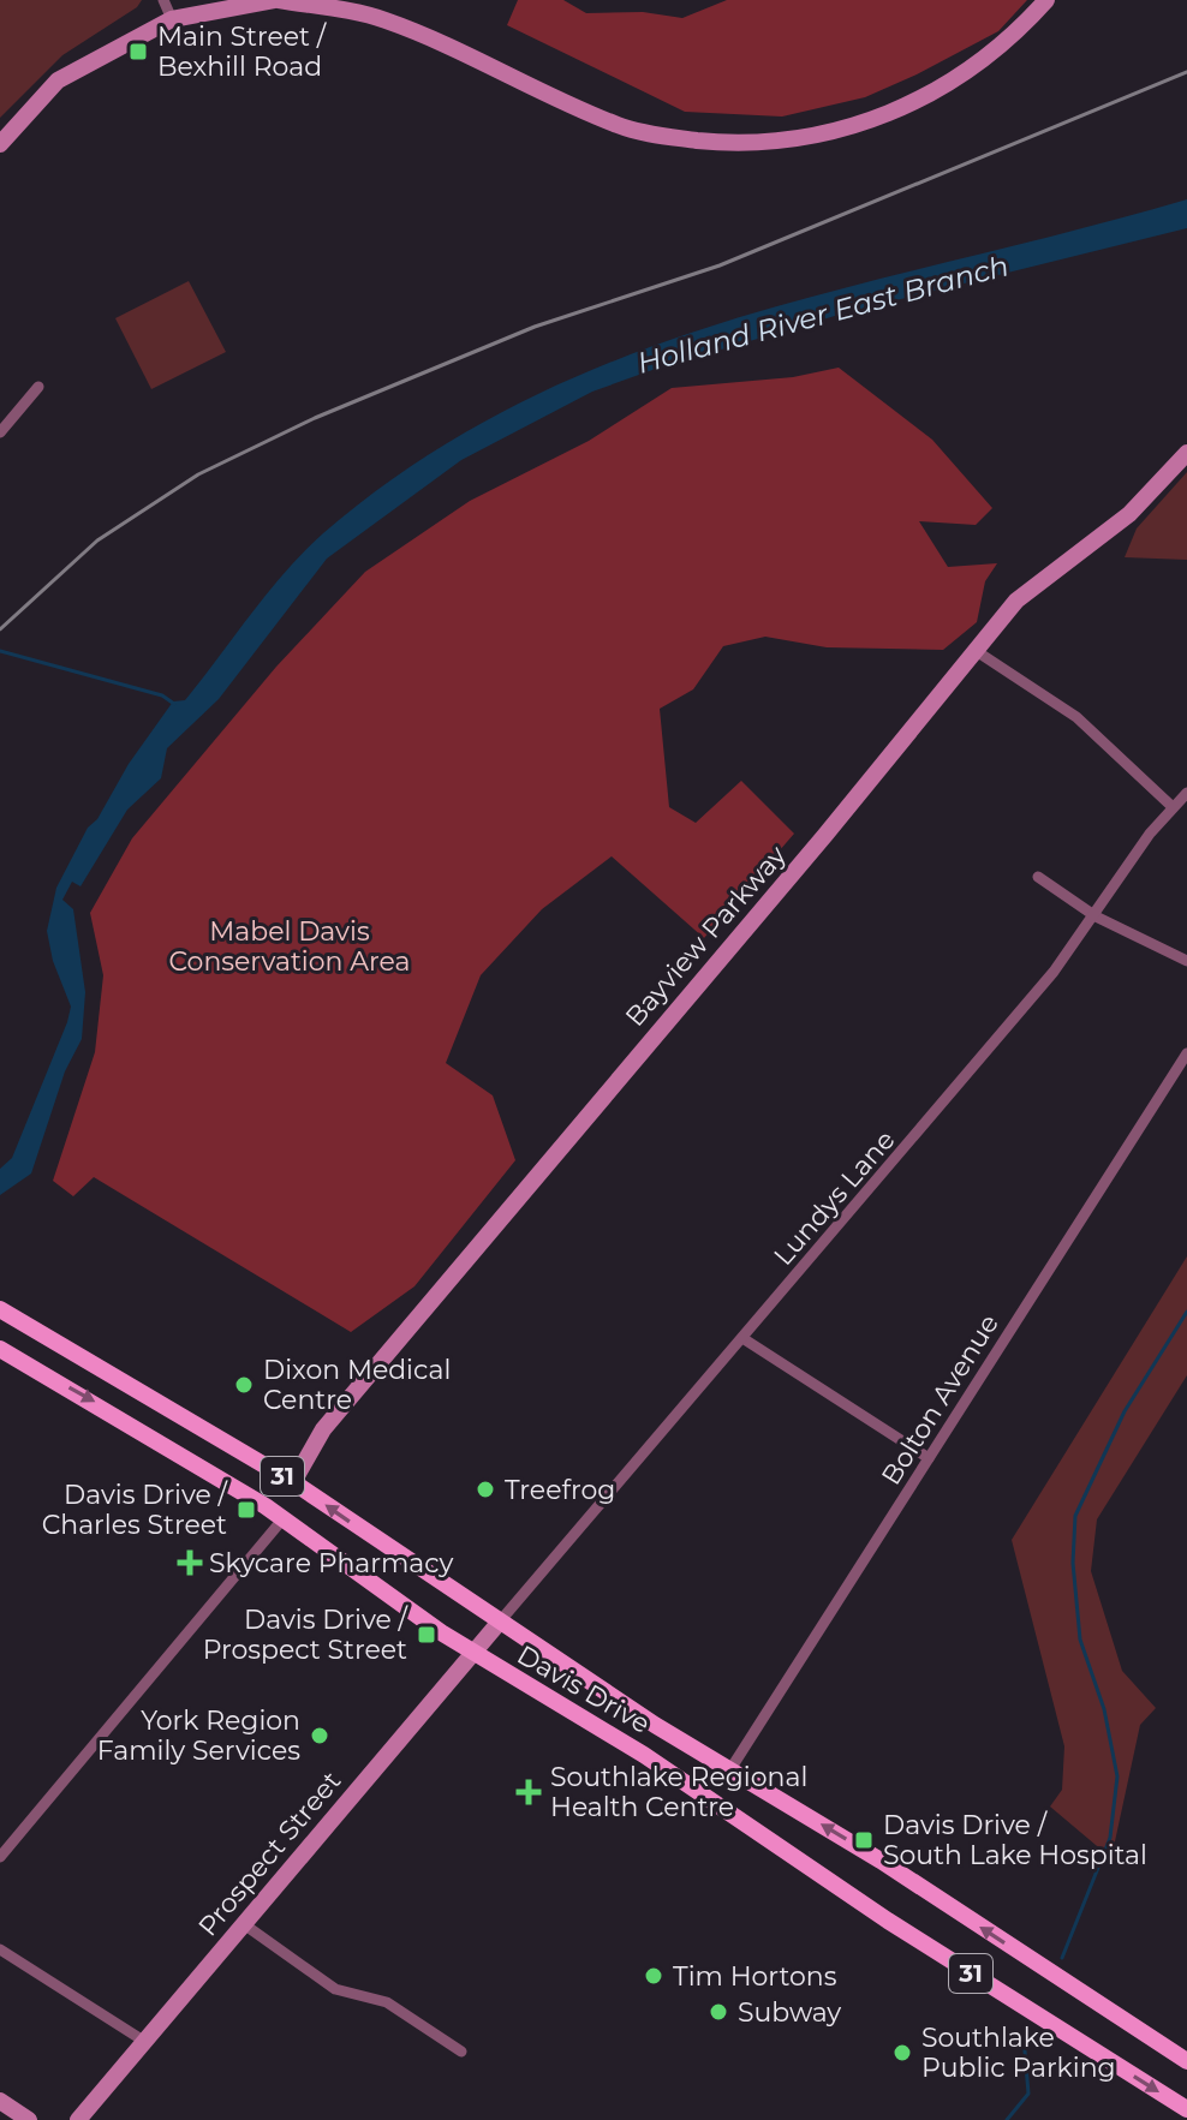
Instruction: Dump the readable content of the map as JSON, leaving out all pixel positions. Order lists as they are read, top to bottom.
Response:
{
  "streets": {
    "main road": [
      "Bayview Parkway",
      "31",
      "Davis Drive",
      "Prospect Street"
    ],
    "street": ["Lundys Lane", "Bolton Avenue"]
  },
  "crossings": [
    ["Bayview Parkway", "Davis Drive"],
    ["Lundys Lane", "Davis Drive"],
    ["Lundys Lane", "Prospect Street"],
    ["Bolton Avenue", "Davis Drive"],
    ["Davis Drive", "Prospect Street"]
  ],
  "water": ["Holland River East Branch"],
  "parks": ["Mabel Davis Conservation Area"],
  "places": {
    "transit": [
      "Main Street / Bexhill Road",
      "Davis Drive / Charles Street",
      "Davis Drive / Prospect Street",
      "Davis Drive / South Lake Hospital"
    ],
    "other": [
      "Dixon Medical Centre",
      "Treefrog",
      "York Region Family Services",
      "Tim Hortons",
      "Subway",
      "Southlake Public Parking"
    ],
    "health": ["Skycare Pharmacy", "Southlake Regional Health Centre"]
  }
}
